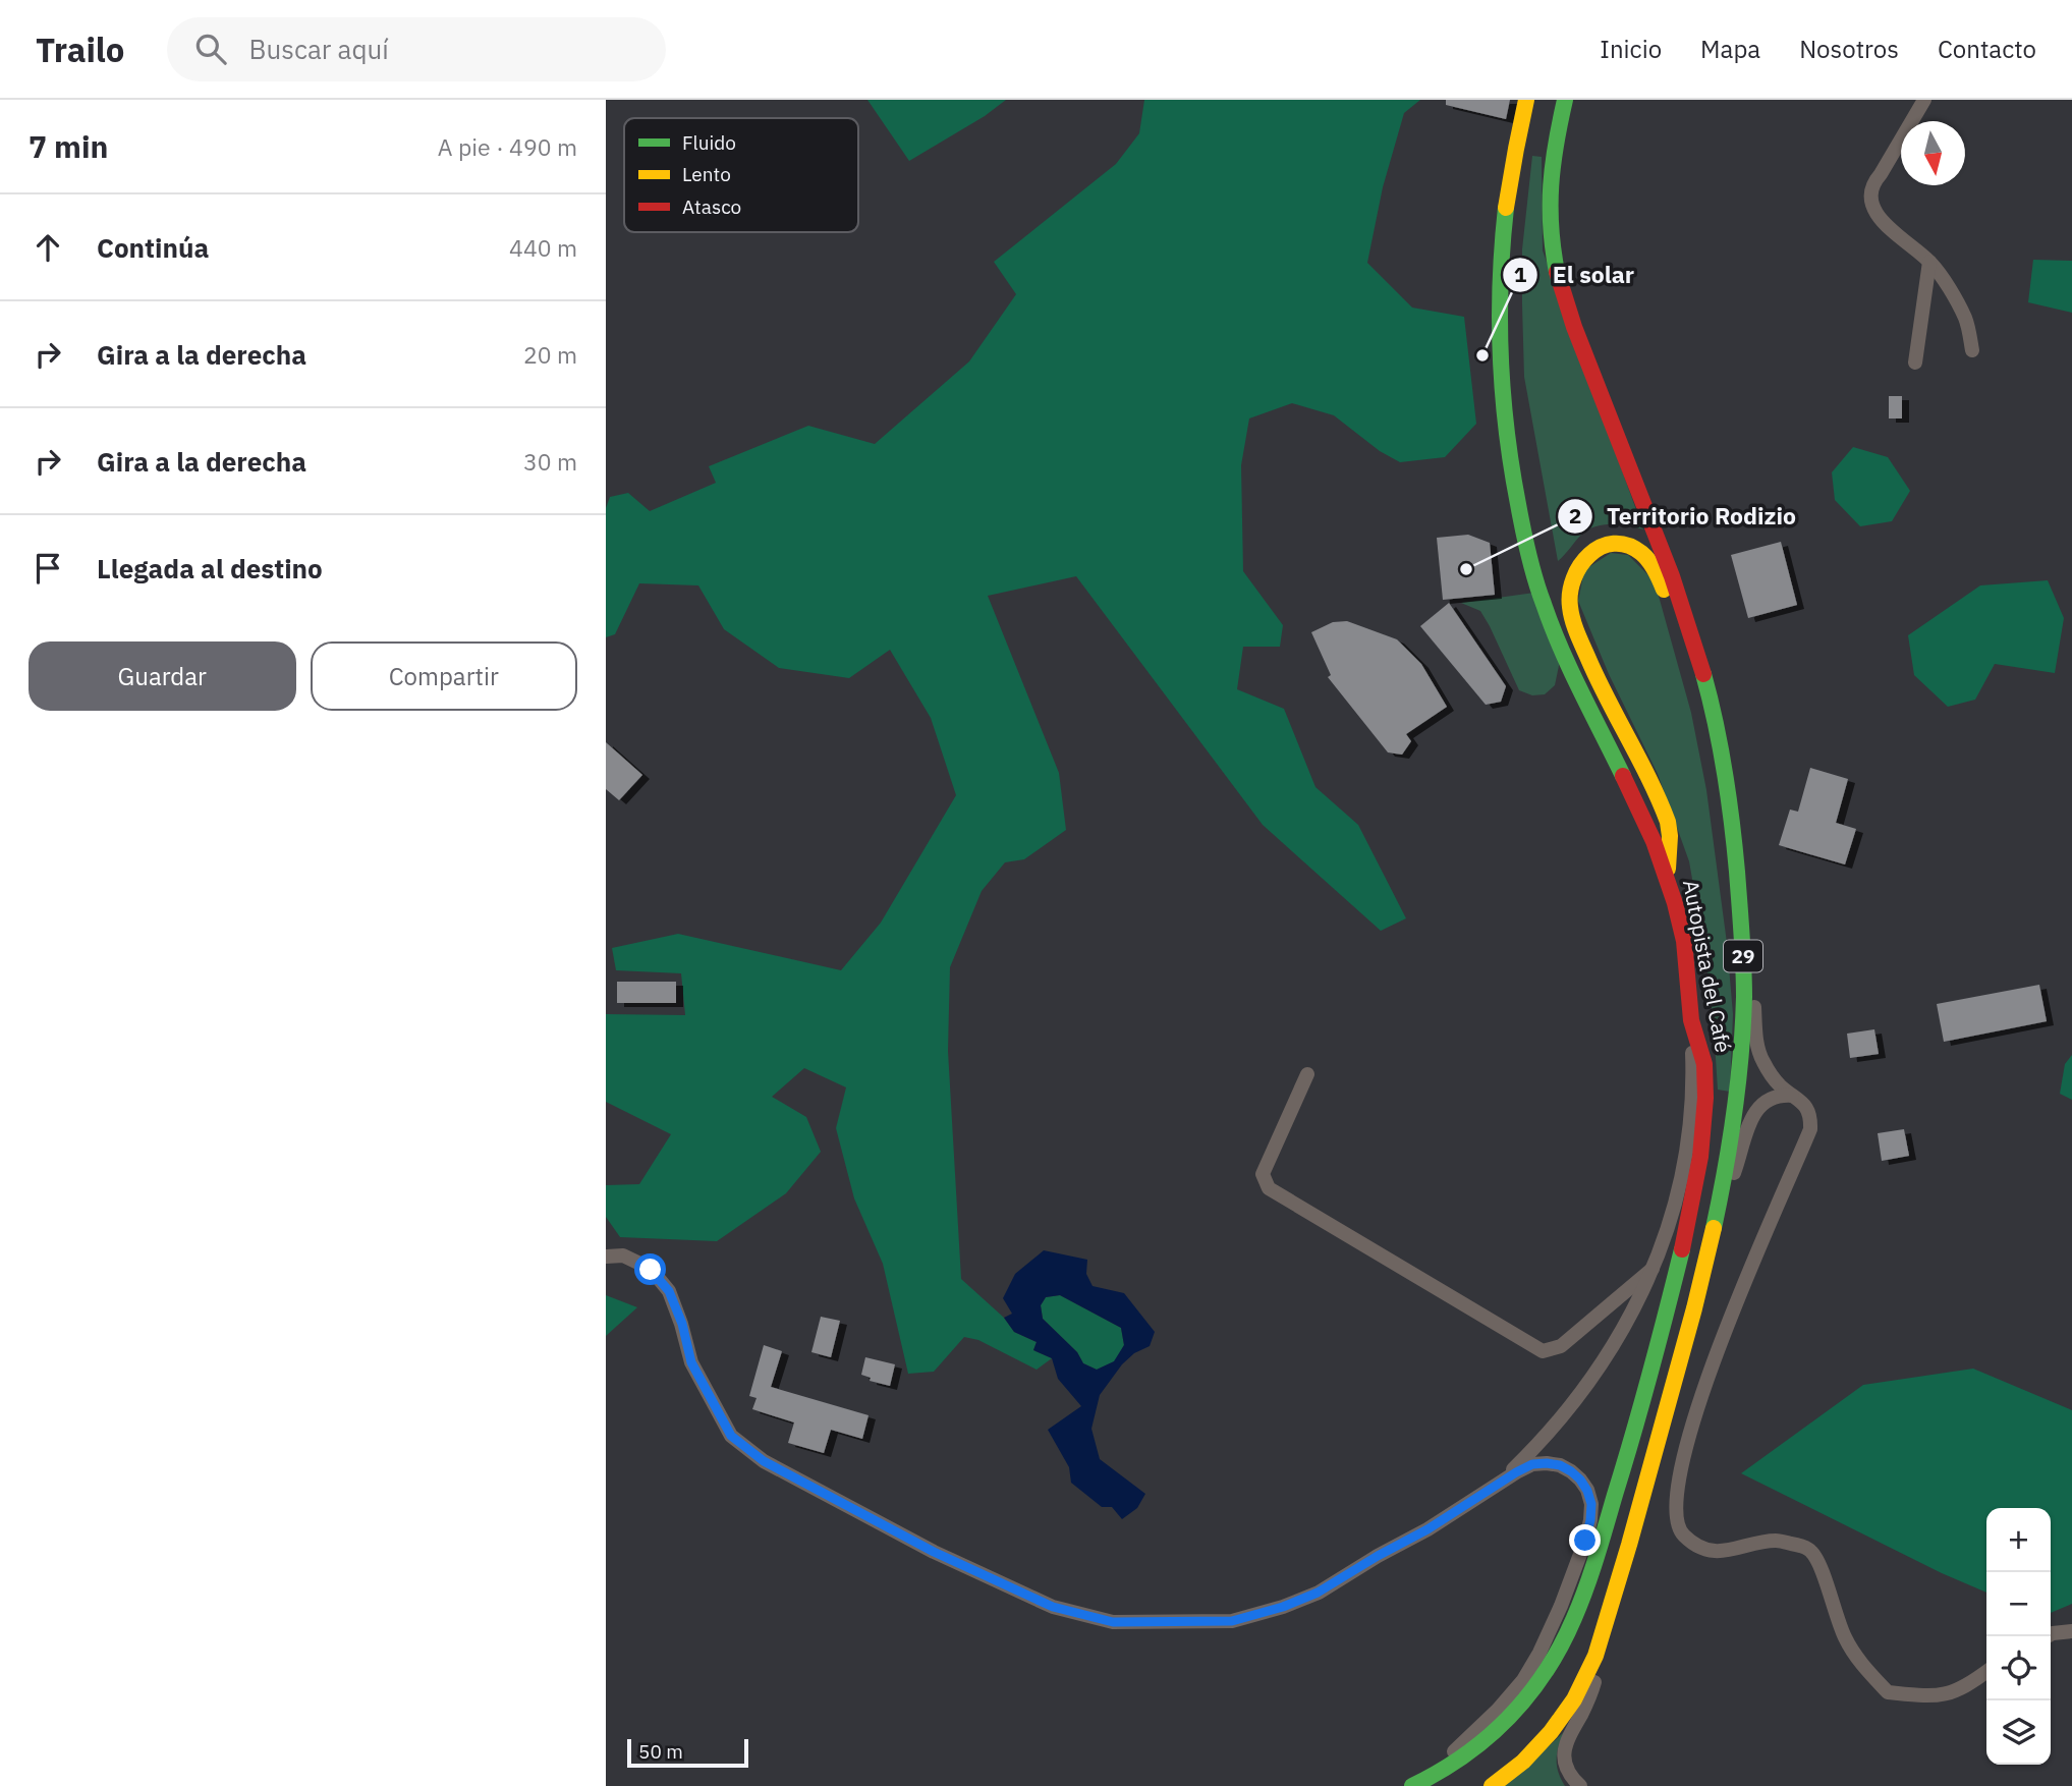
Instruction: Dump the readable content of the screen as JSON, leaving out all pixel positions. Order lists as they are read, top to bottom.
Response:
{
  "streets": {
    "highway": ["29", "Autopista del Café"]
  },
  "places": ["El solar", "Territorio Rodizio"],
  "legend": ["Fluido", "Lento", "Atasco"],
  "scale_bar": "50 m",
  "north": "bottom",
  "page": {
    "header": "Trailo",
    "search": "Buscar aquí",
    "nav": [
      "Inicio",
      "Mapa",
      "Nosotros",
      "Contacto"
    ],
    "heading": ["7 min", "A pie · 490 m"],
    "list": [
      ["Continúa", "440 m"],
      ["Gira a la derecha", "20 m"],
      ["Gira a la derecha", "30 m"],
      "Llegada al destino"
    ],
    "buttons": ["Guardar", "Compartir"],
    "map_buttons": ["+", "−"],
    "scale": "50 m"
  }
}
